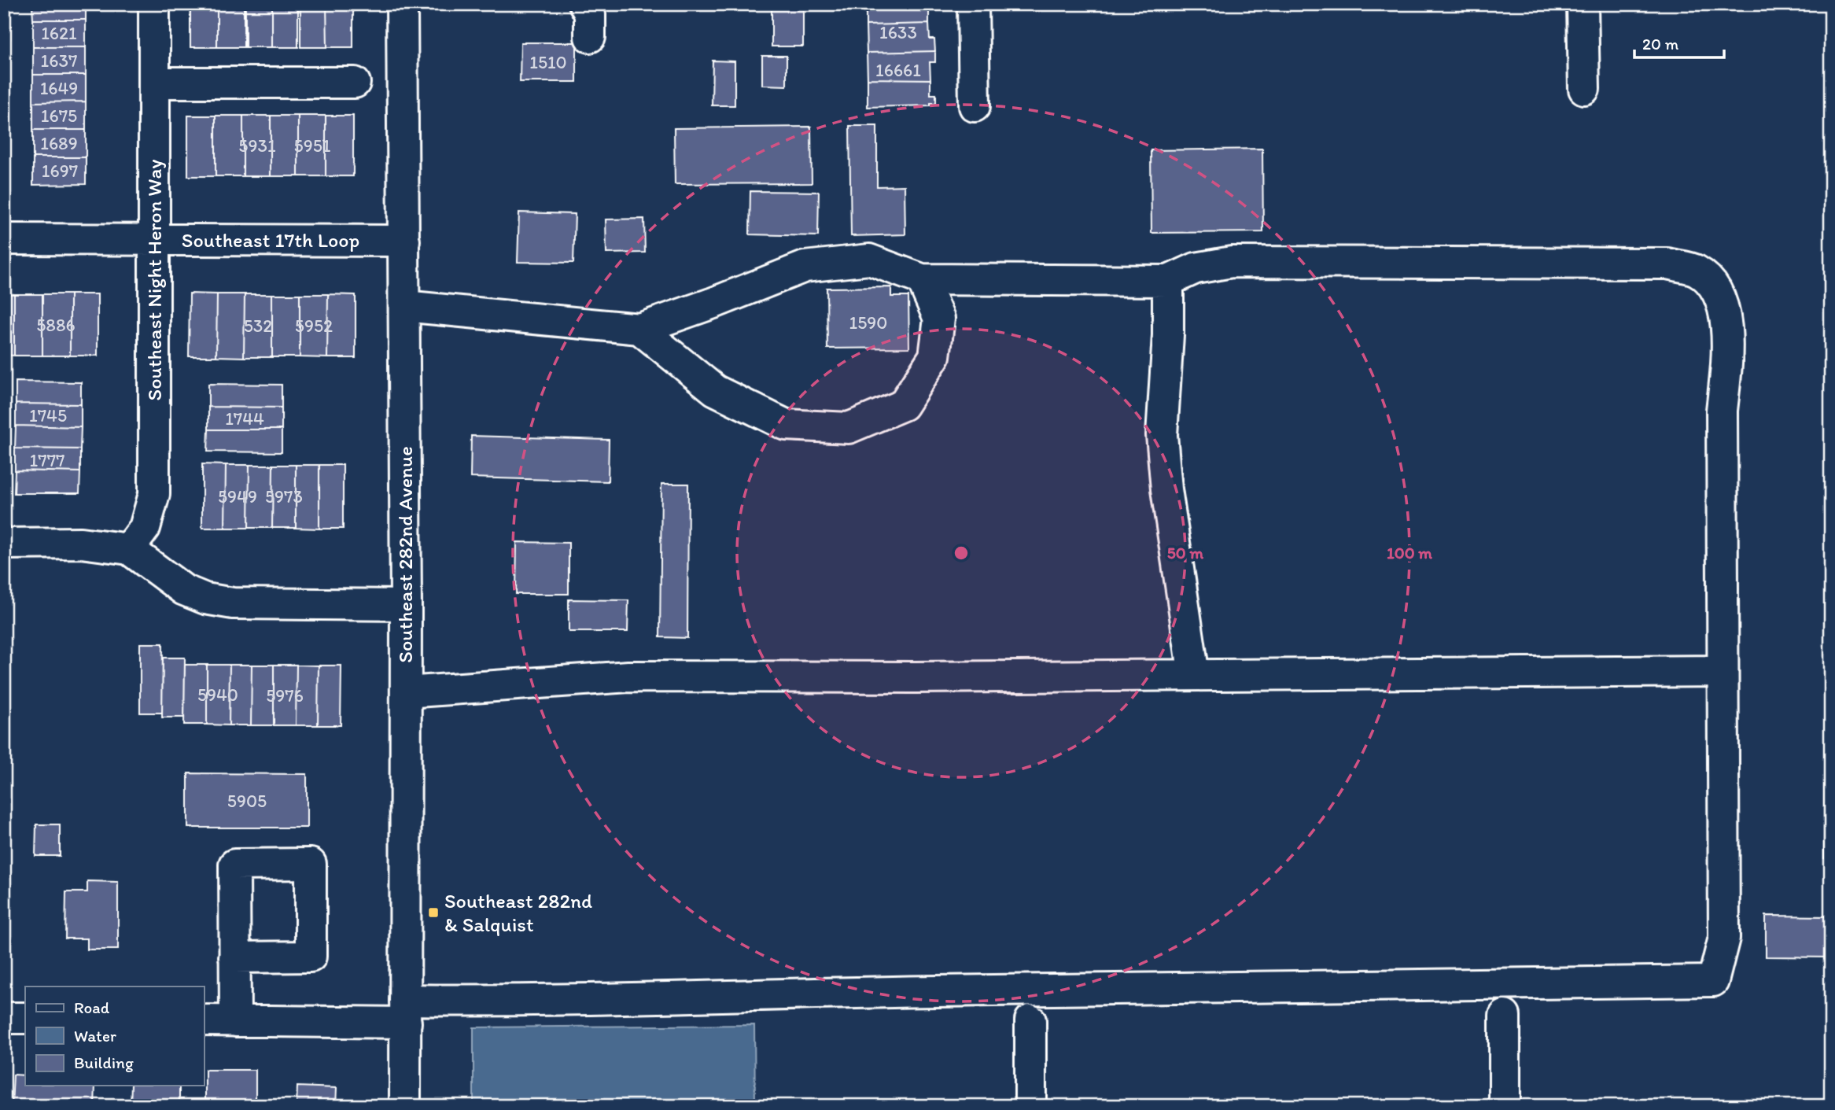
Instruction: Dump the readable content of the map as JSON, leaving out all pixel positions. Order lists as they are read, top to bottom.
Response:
{
  "streets": {
    "street": ["Southeast 17th Loop", "Southeast Night Heron Way", "Southeast 282nd Avenue"]
  },
  "crossings": [
    ["Southeast 17th Loop", "Southeast Night Heron Way"],
    ["Southeast 17th Loop", "Southeast 282nd Avenue"]
  ],
  "places": {
    "transit": ["Southeast 282nd & Salquist"]
  },
  "house_numbers": [
    "1633",
    "1621",
    "1637",
    "1510",
    "16661",
    "1649",
    "1675",
    "1689",
    "5931",
    "5951",
    "1697",
    "1590",
    "5886",
    "532",
    "5952",
    "1745",
    "1744",
    "1777",
    "5949",
    "5973",
    "5940",
    "5976",
    "5905"
  ],
  "legend": ["Road", "Water", "Building"],
  "scale_bar": "20 m",
  "rings": ["50 m", "100 m"]
}
